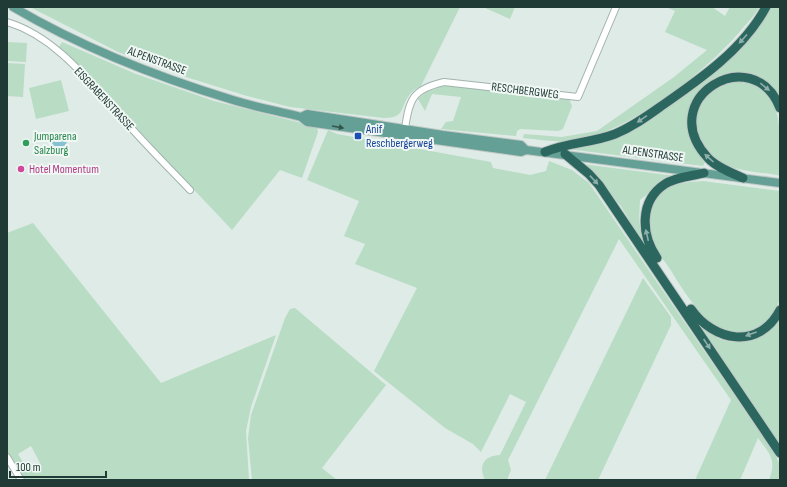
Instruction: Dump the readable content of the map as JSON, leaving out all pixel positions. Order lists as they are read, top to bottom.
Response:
{
  "streets": {
    "main road": ["ALPENSTRASSE"],
    "street": ["RESCHBERGWEG", "EISGRABENSTRASSE"]
  },
  "crossings": [
    ["ALPENSTRASSE", "RESCHBERGWEG"]
  ],
  "places": {
    "transit": ["Anif Reschbergerweg"],
    "other": ["Jumparena Salzburg", "Hotel Momentum"]
  },
  "scale_bar": "100 m"
}
